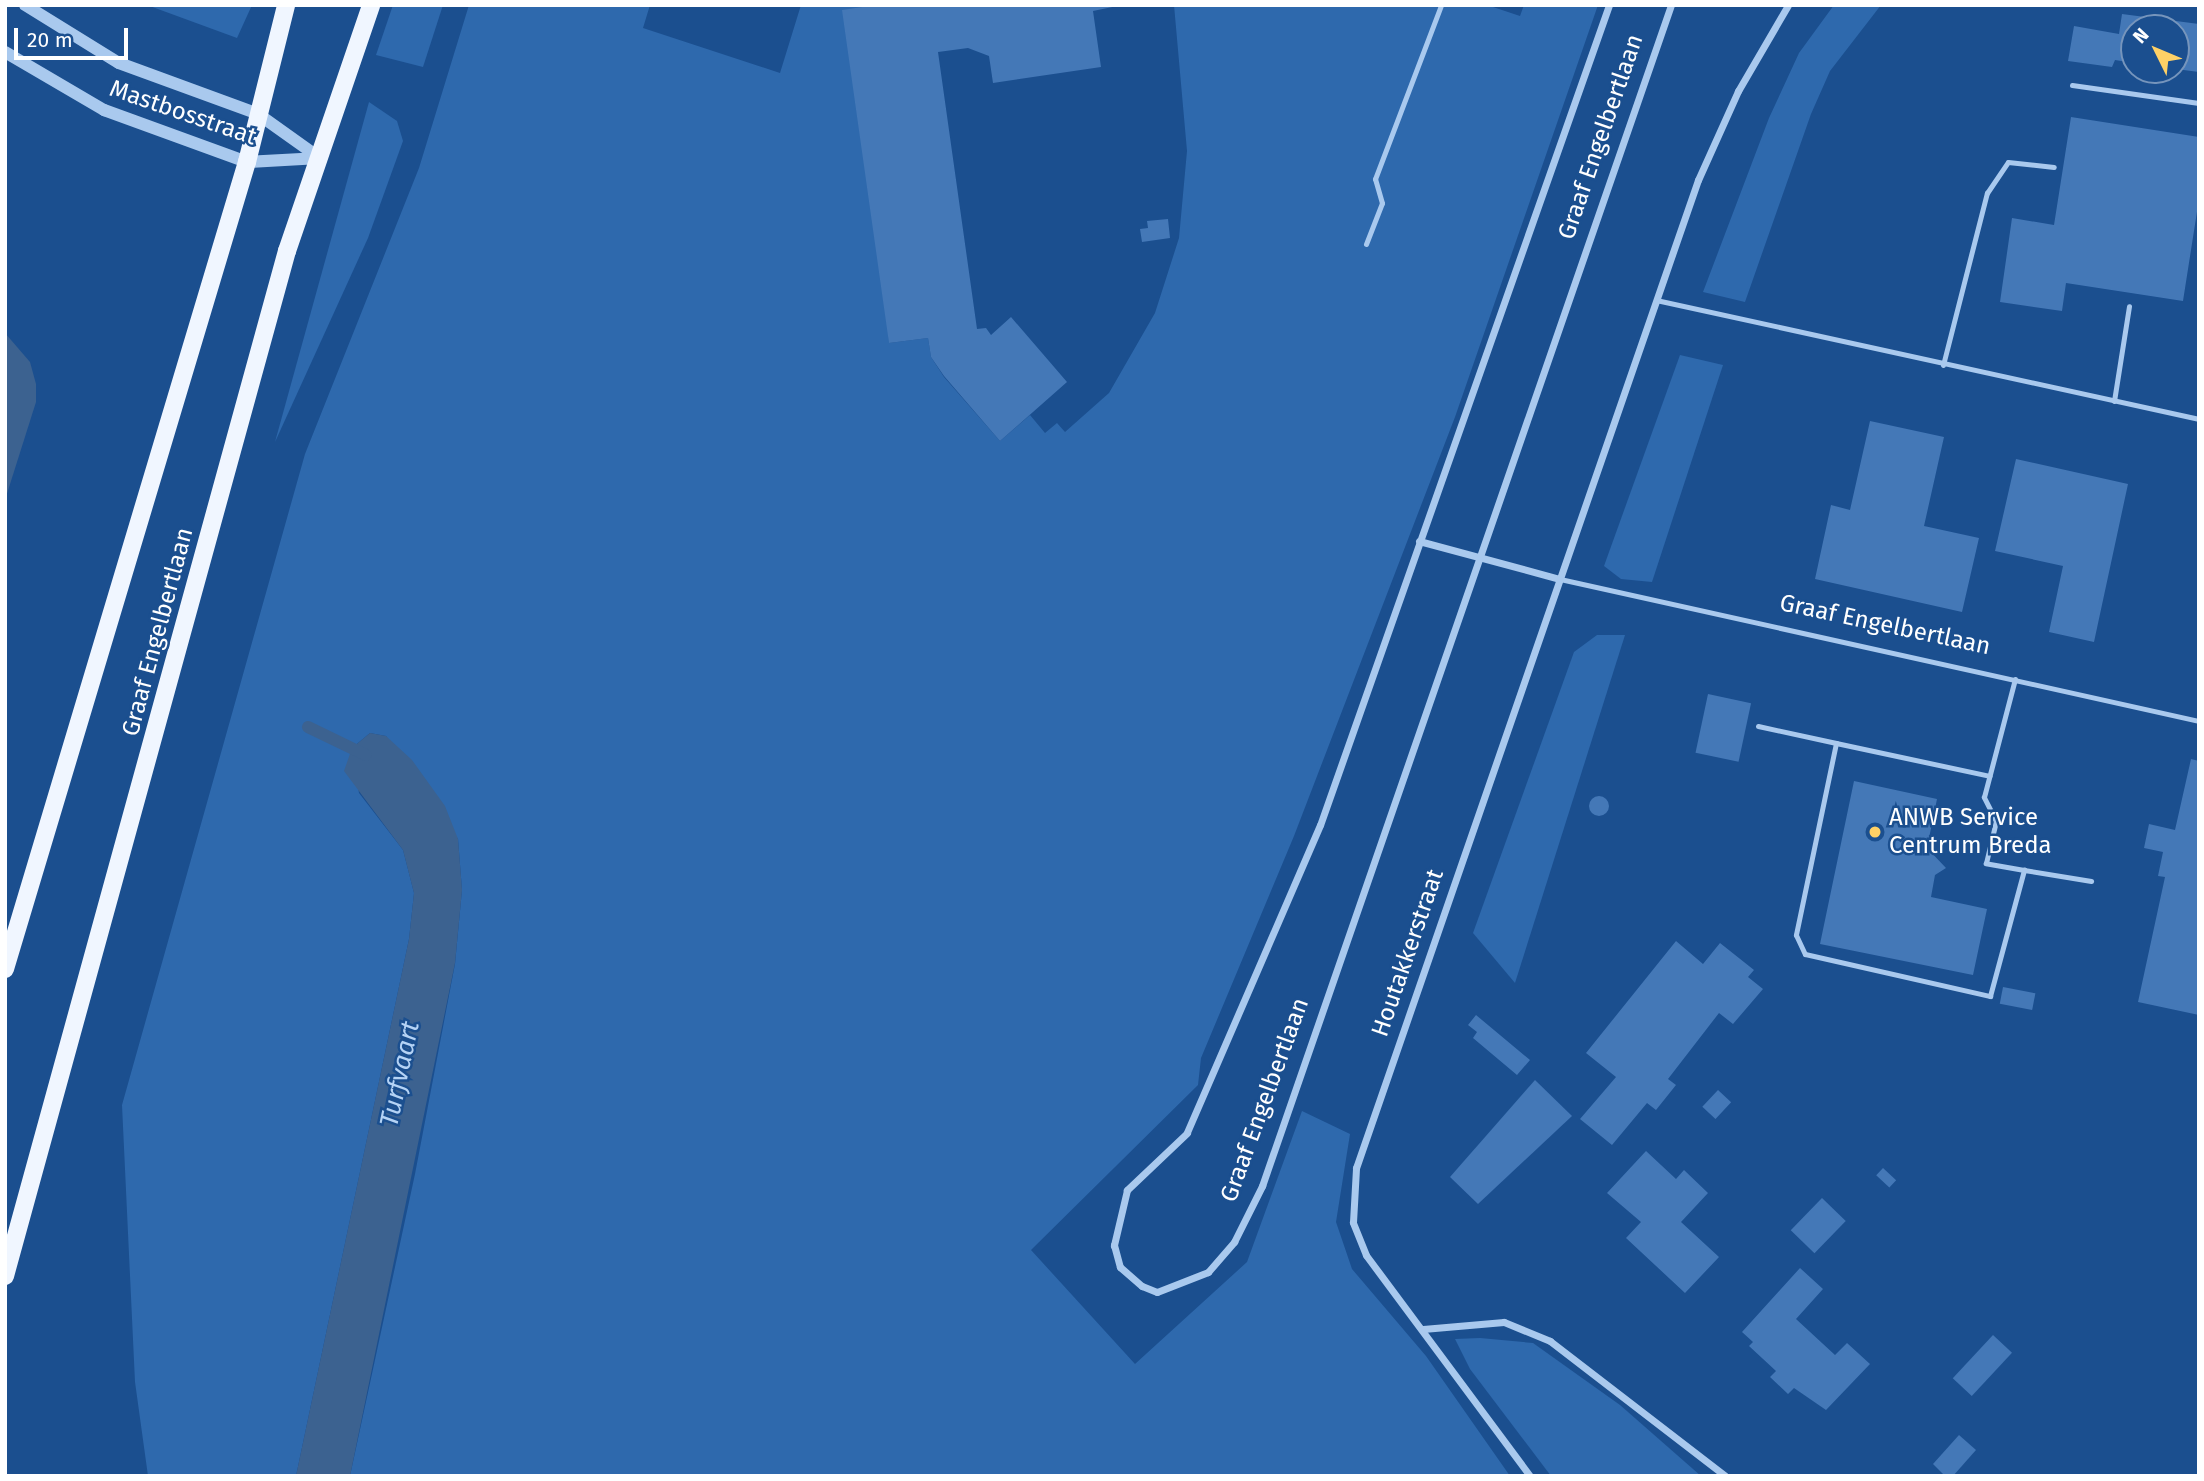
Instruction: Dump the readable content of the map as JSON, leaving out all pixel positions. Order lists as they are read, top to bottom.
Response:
{
  "streets": {
    "main road": ["Graaf Engelbertlaan"],
    "street": ["Mastbosstraat", "Houtakkerstraat"]
  },
  "crossings": [
    ["Mastbosstraat", "Graaf Engelbertlaan"],
    ["Graaf Engelbertlaan", "Houtakkerstraat"]
  ],
  "water": ["Turfvaart"],
  "places": ["ANWB Service Centrum Breda"],
  "scale_bar": "20 m",
  "north": "top left"
}
